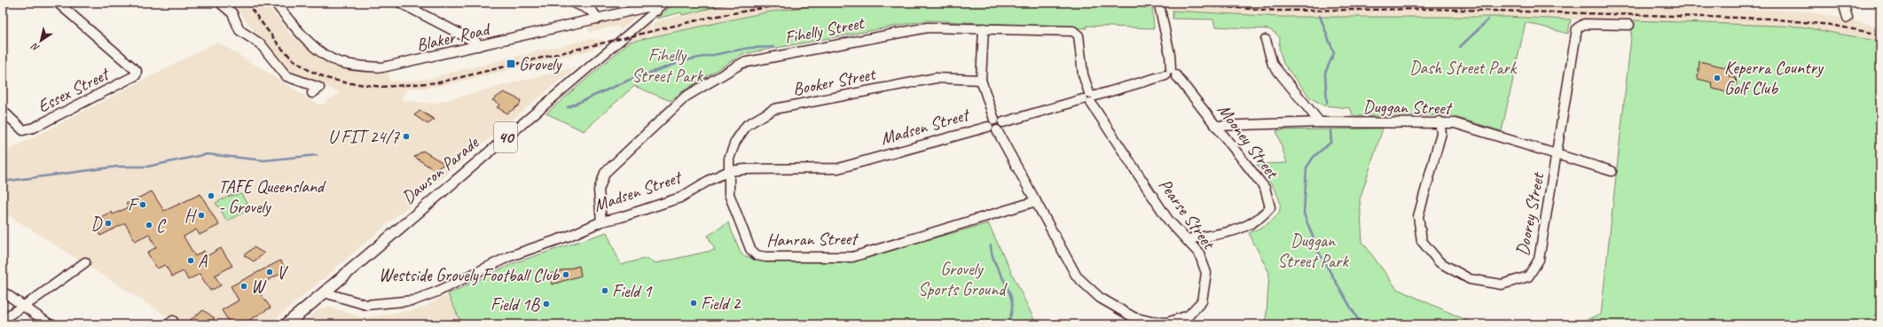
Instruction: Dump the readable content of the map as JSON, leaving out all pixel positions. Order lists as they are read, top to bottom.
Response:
{
  "streets": {
    "main road": ["40", "Dawson Parade"],
    "street": [
      "Fihelly Street",
      "Blaker Road",
      "Booker Street",
      "Essex Street",
      "Duggan Street",
      "Madsen Street",
      "Mooney Street",
      "Pearse Street",
      "Doorey Street",
      "Hanran Street"
    ]
  },
  "crossings": [
    ["Fihelly Street", "Madsen Street"],
    ["Fihelly Street", "Pearse Street"],
    ["Blaker Road", "Dawson Parade"],
    ["Booker Street", "Madsen Street"],
    ["Booker Street", "Pearse Street"],
    ["Booker Street", "Hanran Street"],
    ["Duggan Street", "Mooney Street"],
    ["Duggan Street", "Doorey Street"],
    ["Madsen Street", "Dawson Parade"],
    ["Madsen Street", "Pearse Street"],
    ["Madsen Street", "Hanran Street"],
    ["Mooney Street", "Pearse Street"],
    ["Pearse Street", "Hanran Street"]
  ],
  "parks": [
    "Fihelly Street Park",
    "Dash Street Park",
    "Duggan Street Park",
    "Grovely Sports Ground"
  ],
  "places": {
    "transit": ["Grovely"],
    "other": [
      "Keperra Country Golf Club",
      "U FIT 24/7",
      "TAFE Queensland - Grovely",
      "F",
      "H",
      "D",
      "C",
      "A",
      "V",
      "Westside Grovely Football Club",
      "W",
      "Field 1",
      "Field 2",
      "Field 1B"
    ]
  },
  "north": "bottom left"
}
